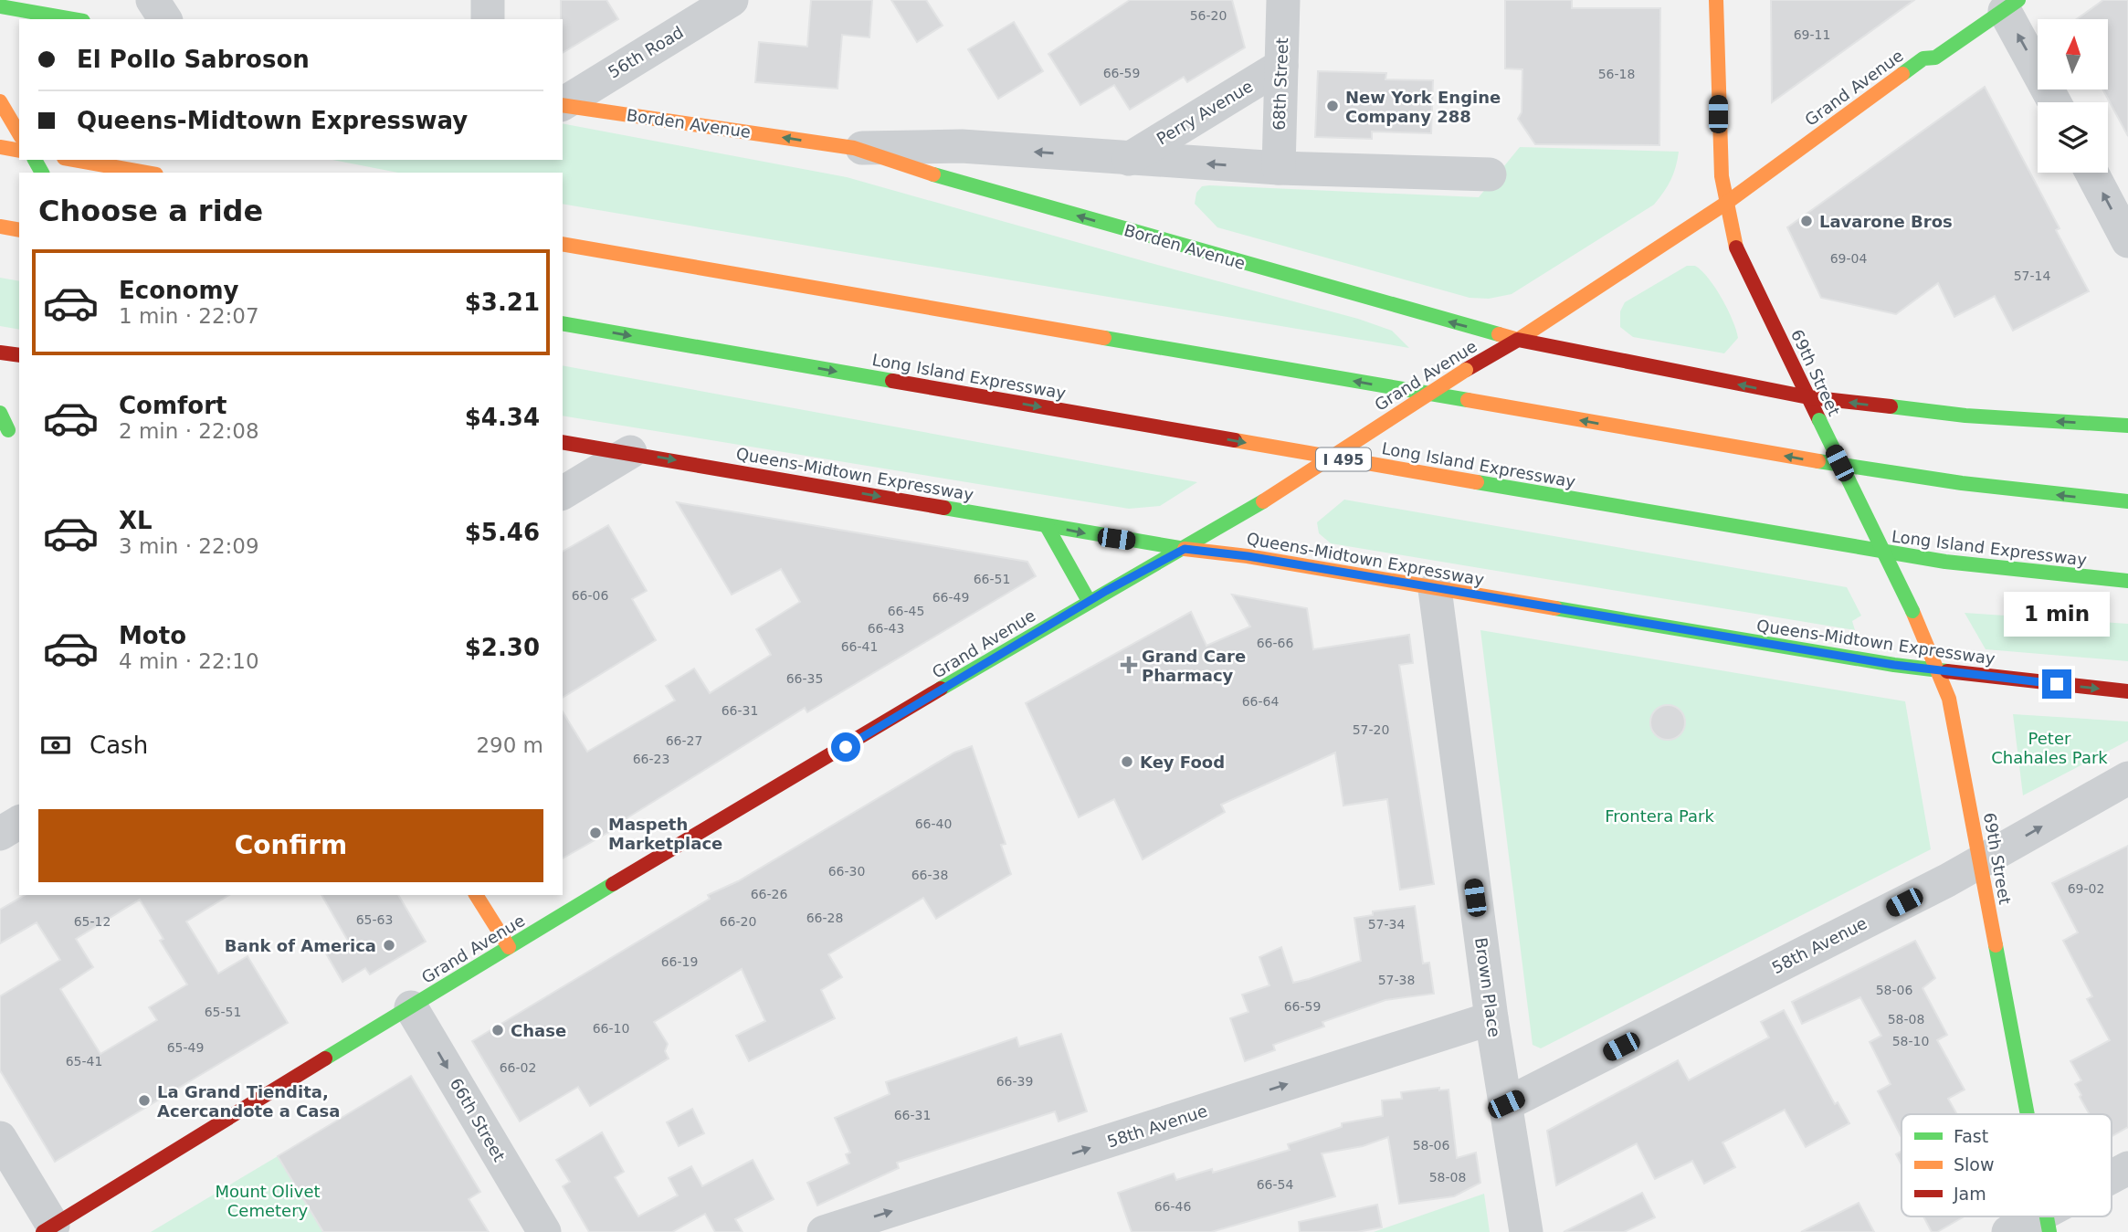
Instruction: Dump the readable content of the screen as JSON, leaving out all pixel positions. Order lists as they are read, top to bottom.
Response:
{
  "streets": {
    "main road": [
      "Grand Avenue",
      "Borden Avenue",
      "69th Street",
      "Long Island Expressway",
      "I 495",
      "Queens-Midtown Expressway"
    ],
    "street": [
      "56th Road",
      "68th Street",
      "Perry Avenue",
      "58th Avenue",
      "Brown Place",
      "66th Street"
    ]
  },
  "crossings": [
    ["68th Street", "Perry Avenue"],
    ["68th Street", "Borden Avenue"],
    ["Grand Avenue", "Borden Avenue"],
    ["Grand Avenue", "69th Street"],
    ["Grand Avenue", "Queens-Midtown Expressway"],
    ["Grand Avenue", "66th Street"],
    ["Perry Avenue", "Borden Avenue"],
    ["69th Street", "Queens-Midtown Expressway"],
    ["69th Street", "58th Avenue"],
    ["Queens-Midtown Expressway", "Brown Place"],
    ["58th Avenue", "Brown Place"]
  ],
  "one_way": ["Queens-Midtown Expressway", "58th Avenue", "66th Street"],
  "parks": ["Peter Chahales Park", "Frontera Park", "Mount Olivet Cemetery"],
  "places": {
    "other": [
      "New York Engine Company 288",
      "Lavarone Bros",
      "Key Food",
      "Maspeth Marketplace",
      "Bank of America",
      "Chase",
      "La Grand Tiendita, Acercandote a Casa"
    ],
    "health": ["Grand Care Pharmacy"]
  },
  "house_numbers": [
    "56-20",
    "69-11",
    "66-59",
    "56-18",
    "69-04",
    "57-14",
    "66-51",
    "66-06",
    "66-49",
    "66-45",
    "66-43",
    "66-66",
    "66-41",
    "66-35",
    "66-64",
    "66-31",
    "57-20",
    "66-27",
    "66-23",
    "66-40",
    "66-30",
    "66-38",
    "69-02",
    "66-26",
    "66-28",
    "65-63",
    "65-12",
    "66-20",
    "57-34",
    "66-19",
    "57-38",
    "58-06",
    "66-59",
    "65-51",
    "58-08",
    "66-10",
    "58-10",
    "65-49",
    "65-41",
    "66-02",
    "66-39",
    "66-31",
    "58-06",
    "58-08",
    "66-54",
    "66-46"
  ],
  "legend": ["Fast", "Slow", "Jam"],
  "north": "top",
  "page": {
    "banner": ["El Pollo Sabroson", "Queens-Midtown Expressway"],
    "heading": "Choose a ride",
    "list": [
      {
        "name": "Economy",
        "note": "1 min · 22:07",
        "value": "$3.21"
      },
      {
        "name": "Comfort",
        "note": "2 min · 22:08",
        "value": "$4.34"
      },
      {
        "name": "XL",
        "note": "3 min · 22:09",
        "value": "$5.46"
      },
      {
        "name": "Moto",
        "note": "4 min · 22:10",
        "value": "$2.30"
      }
    ],
    "bubble": "1 min",
    "pay": ["Cash", "290 m"],
    "buttons": "Confirm"
  }
}
